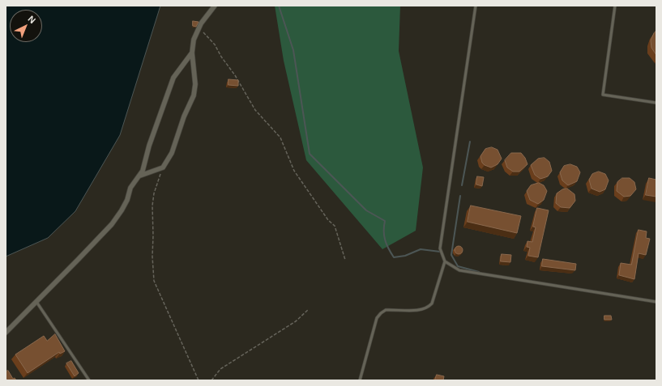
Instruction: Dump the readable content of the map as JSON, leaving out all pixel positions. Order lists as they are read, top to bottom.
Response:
{
  "north": "top right"
}
